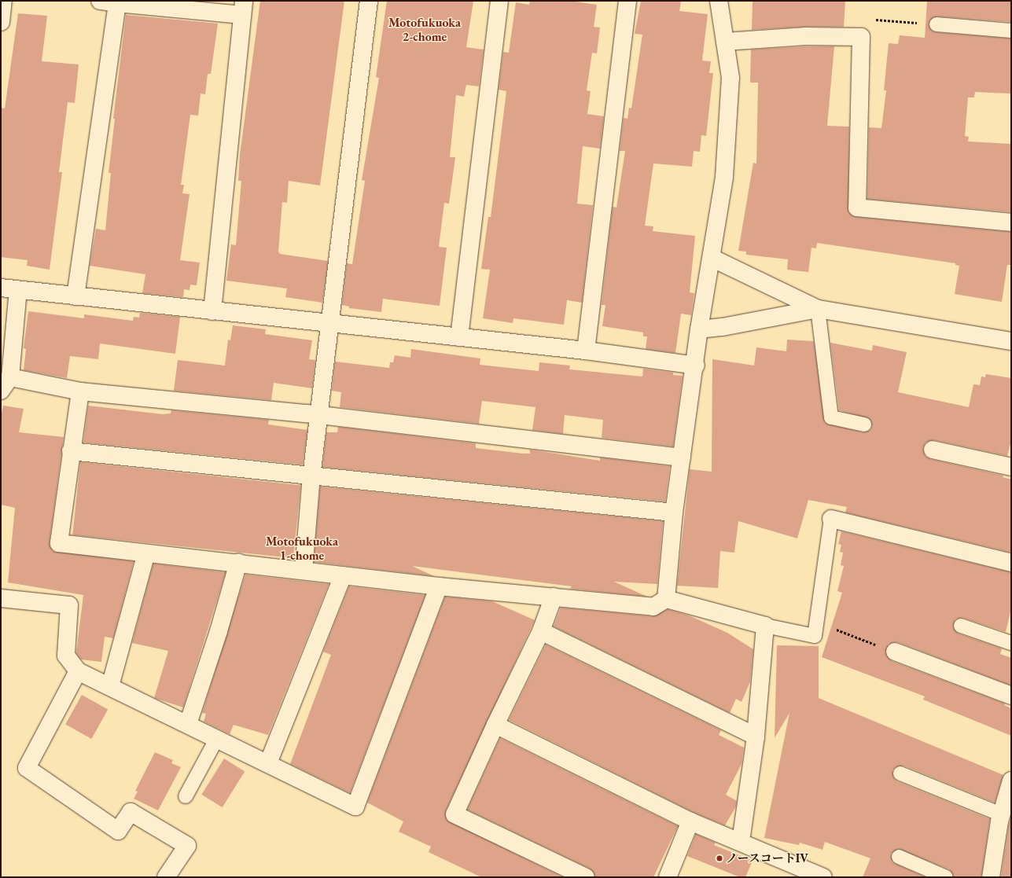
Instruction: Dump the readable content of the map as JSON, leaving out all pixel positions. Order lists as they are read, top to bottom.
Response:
{
  "districts": ["Motofukuoka 2-chome", "Motofukuoka 1-chome"],
  "places": ["ノースコートIV"]
}
